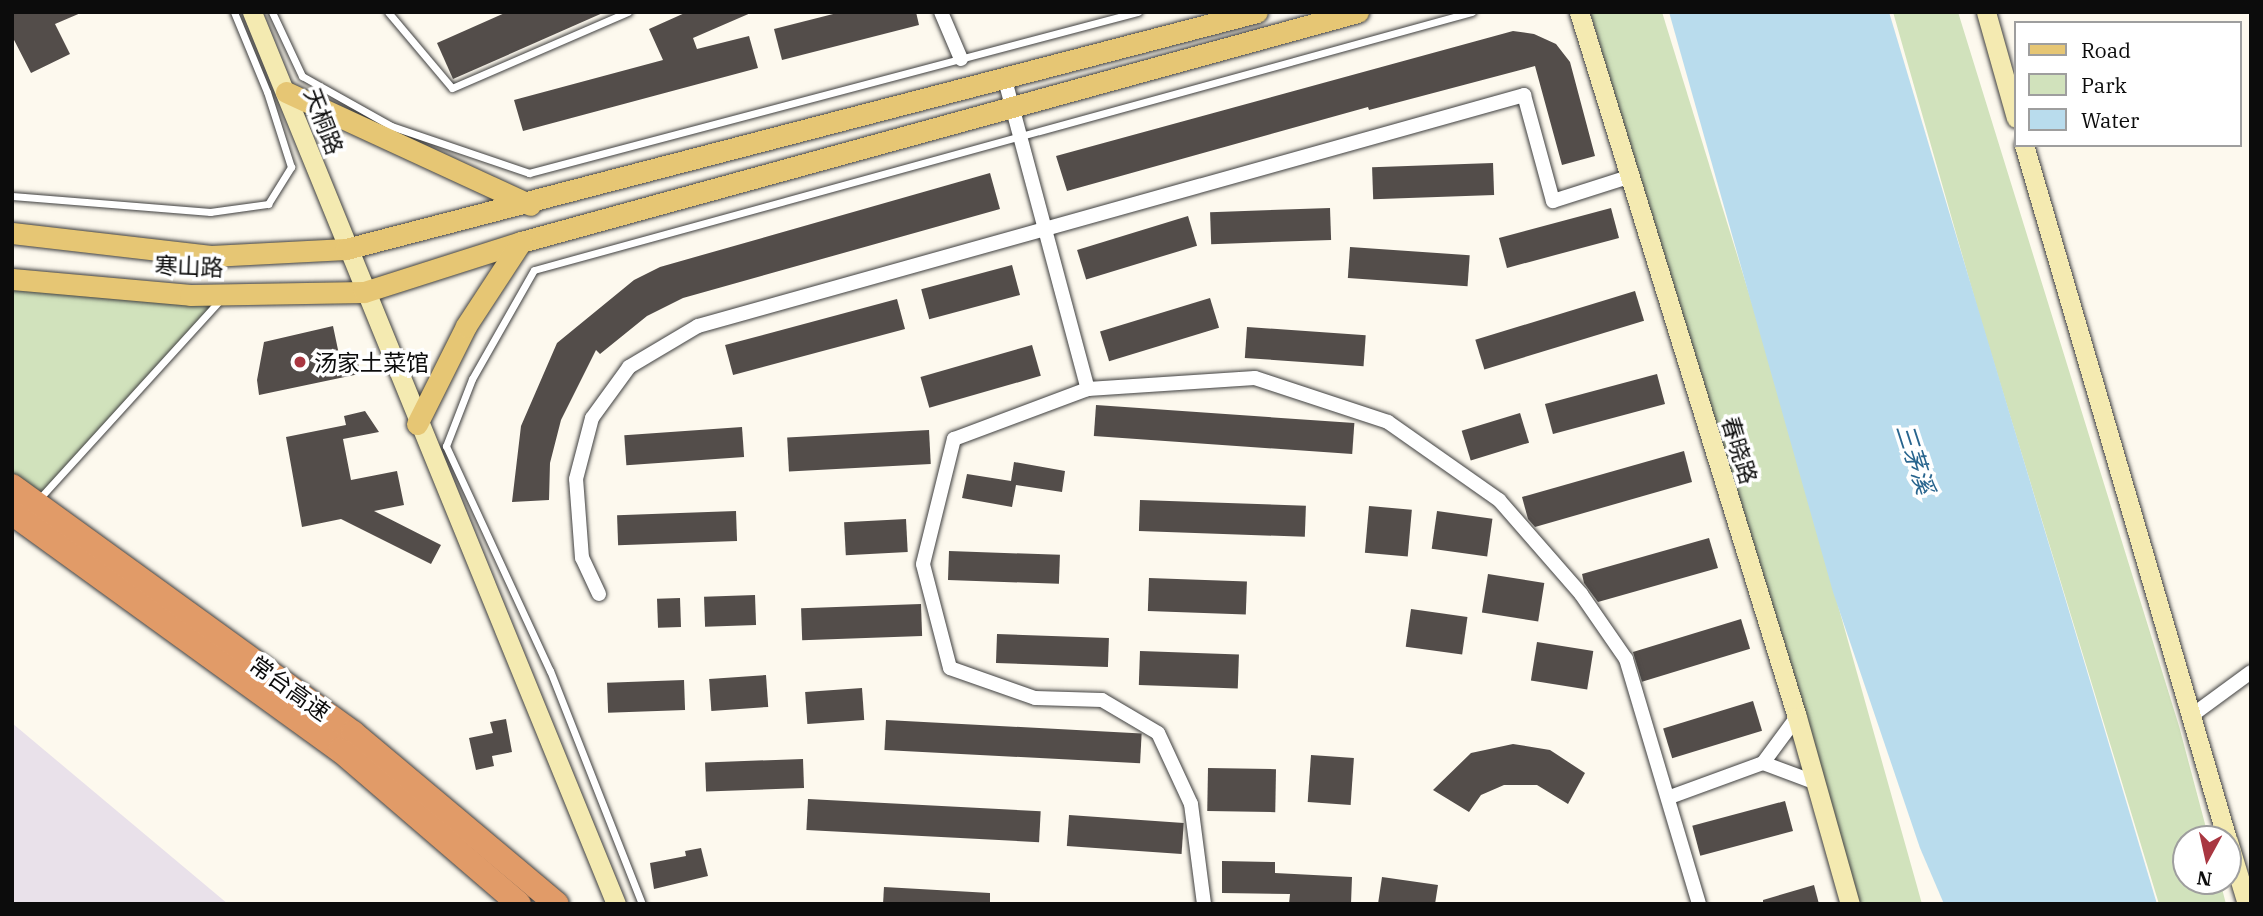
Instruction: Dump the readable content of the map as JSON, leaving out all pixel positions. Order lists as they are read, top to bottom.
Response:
{
  "streets": {
    "highway": ["常台高速"],
    "main road": ["寒山路"],
    "street": ["天桐路", "春晓路"]
  },
  "crossings": [
    ["天桐路", "寒山路"]
  ],
  "water": ["三茅溪"],
  "places": ["汤家土菜馆"],
  "legend": ["Road", "Park", "Water"],
  "north": "bottom"
}
